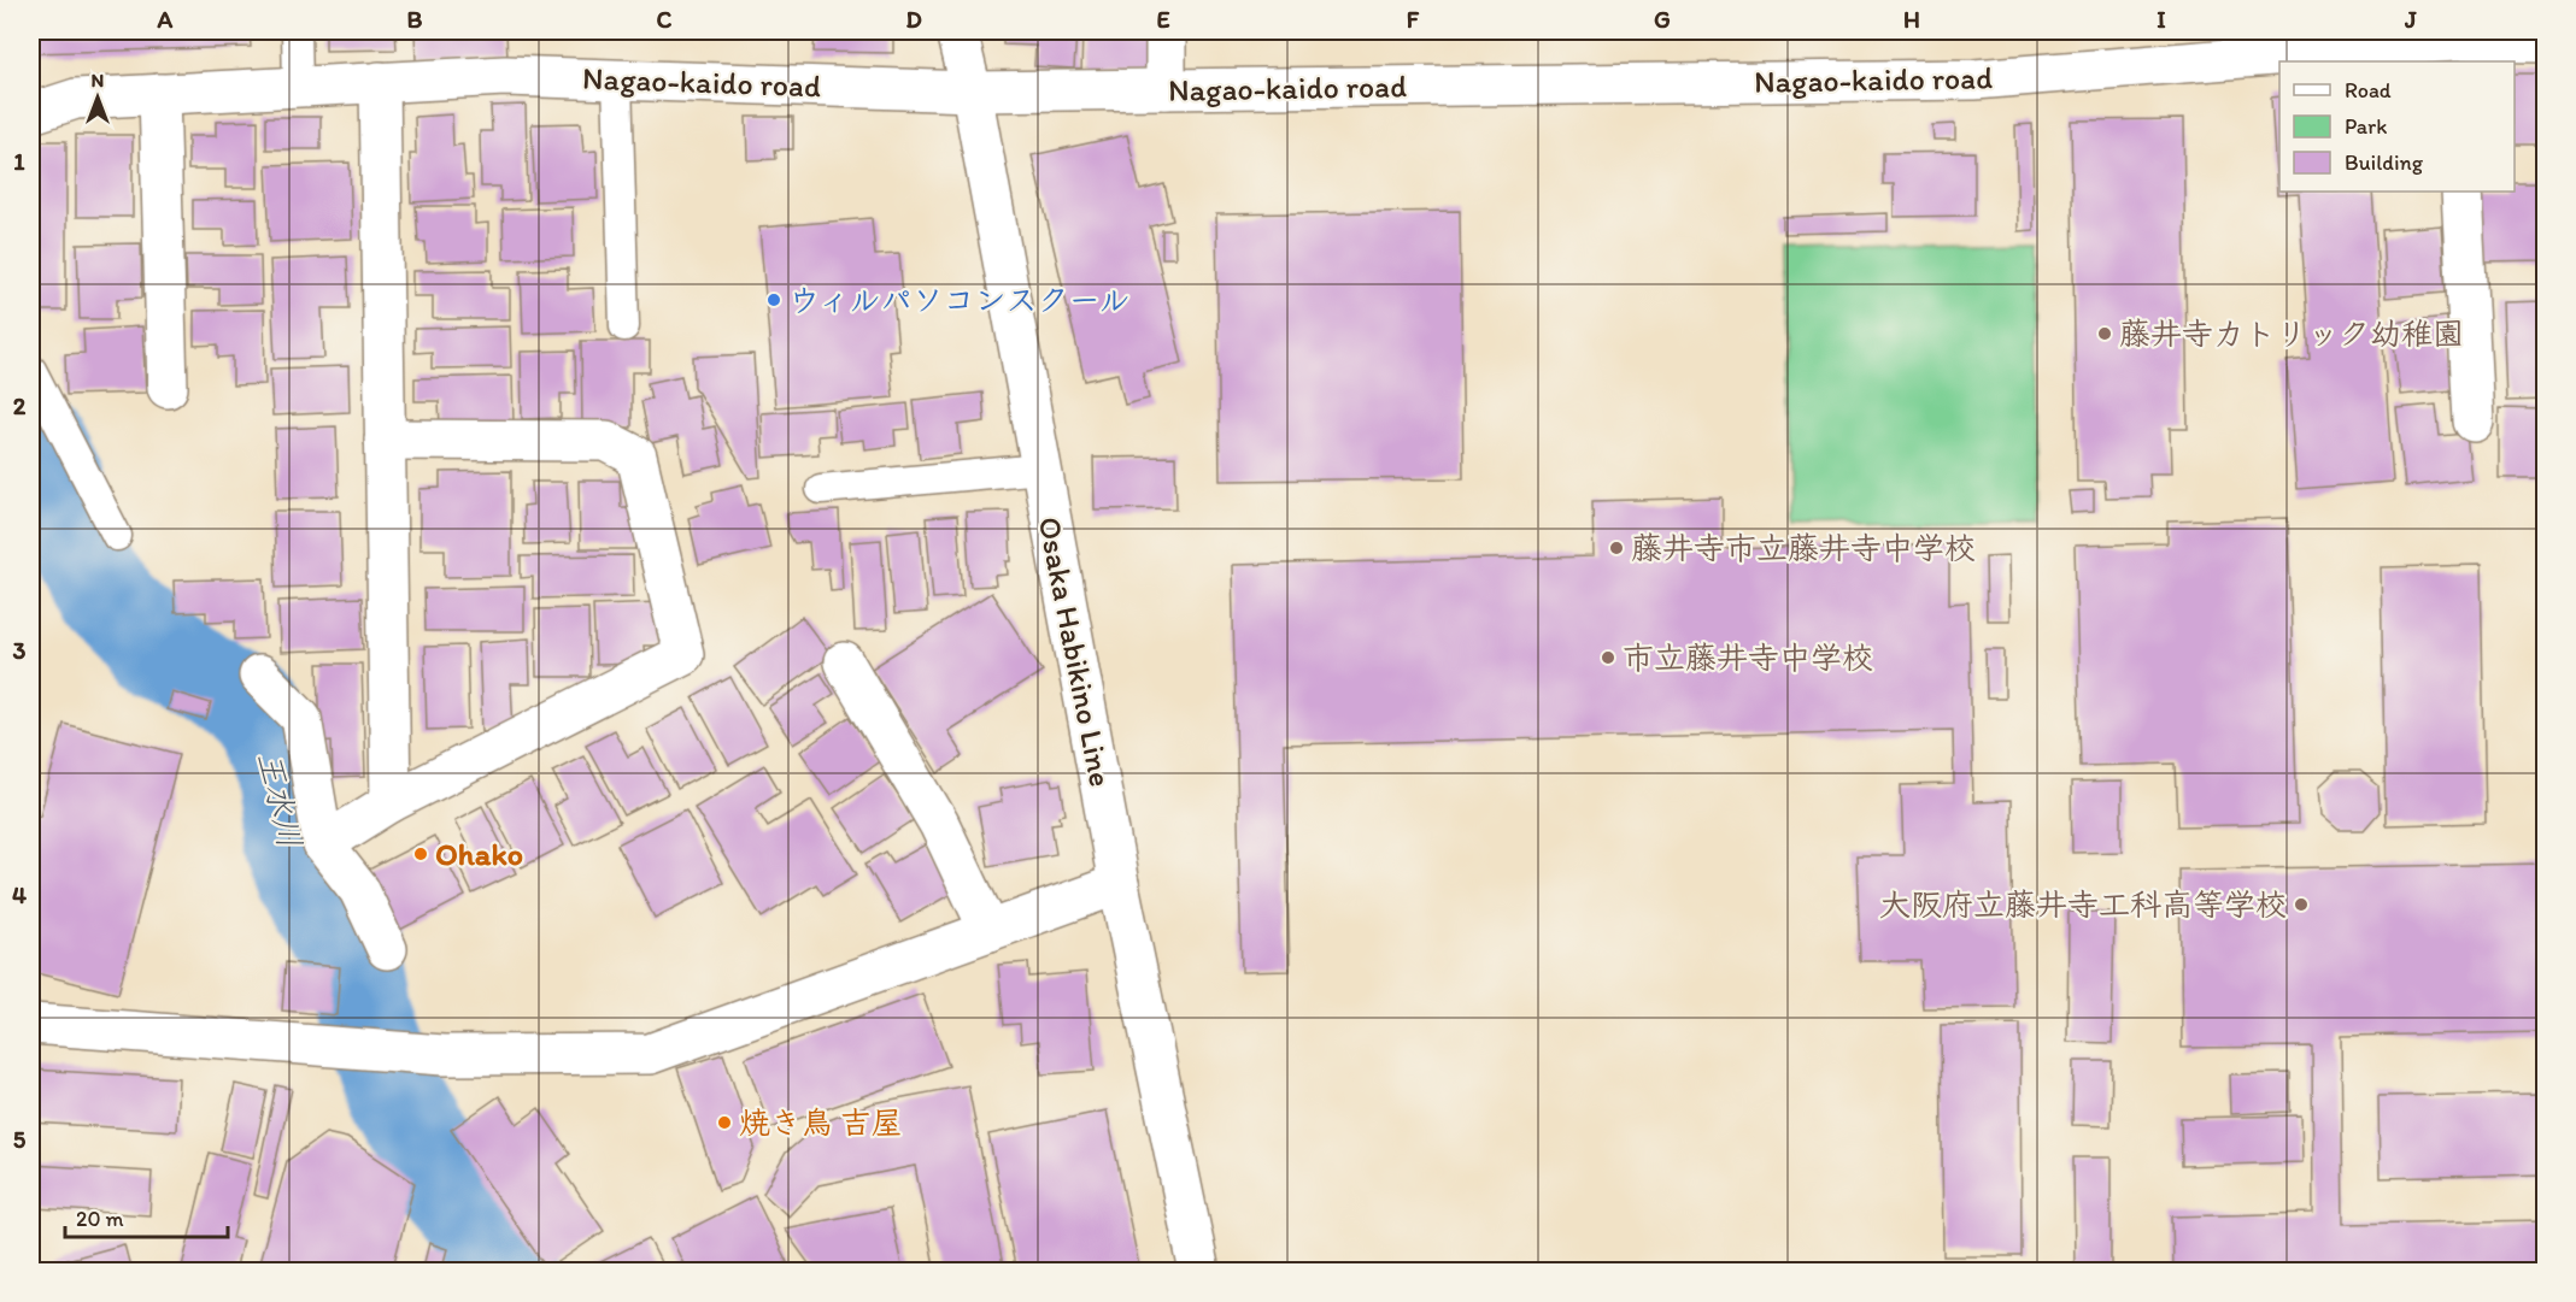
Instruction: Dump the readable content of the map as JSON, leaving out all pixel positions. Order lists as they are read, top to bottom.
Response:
{
  "streets": {
    "street": ["Nagao-kaido road", "Osaka Habikino Line"]
  },
  "crossings": [
    ["Nagao-kaido road", "Osaka Habikino Line"]
  ],
  "water": ["王水川"],
  "places": [
    "ウィルパソコンスクール",
    "藤井寺カトリック幼稚園",
    "藤井寺市立藤井寺中学校",
    "市立藤井寺中学校",
    "Ohako",
    "大阪府立藤井寺工科高等学校",
    "焼き鳥 吉屋"
  ],
  "legend": ["Road", "Park", "Building"],
  "scale_bar": "20 m",
  "north": "top",
  "grid": {
    "columns": [
      "A",
      "B",
      "C",
      "D",
      "E",
      "F",
      "G",
      "H",
      "I",
      "J"
    ],
    "rows": [
      "1",
      "2",
      "3",
      "4",
      "5"
    ]
  }
}
